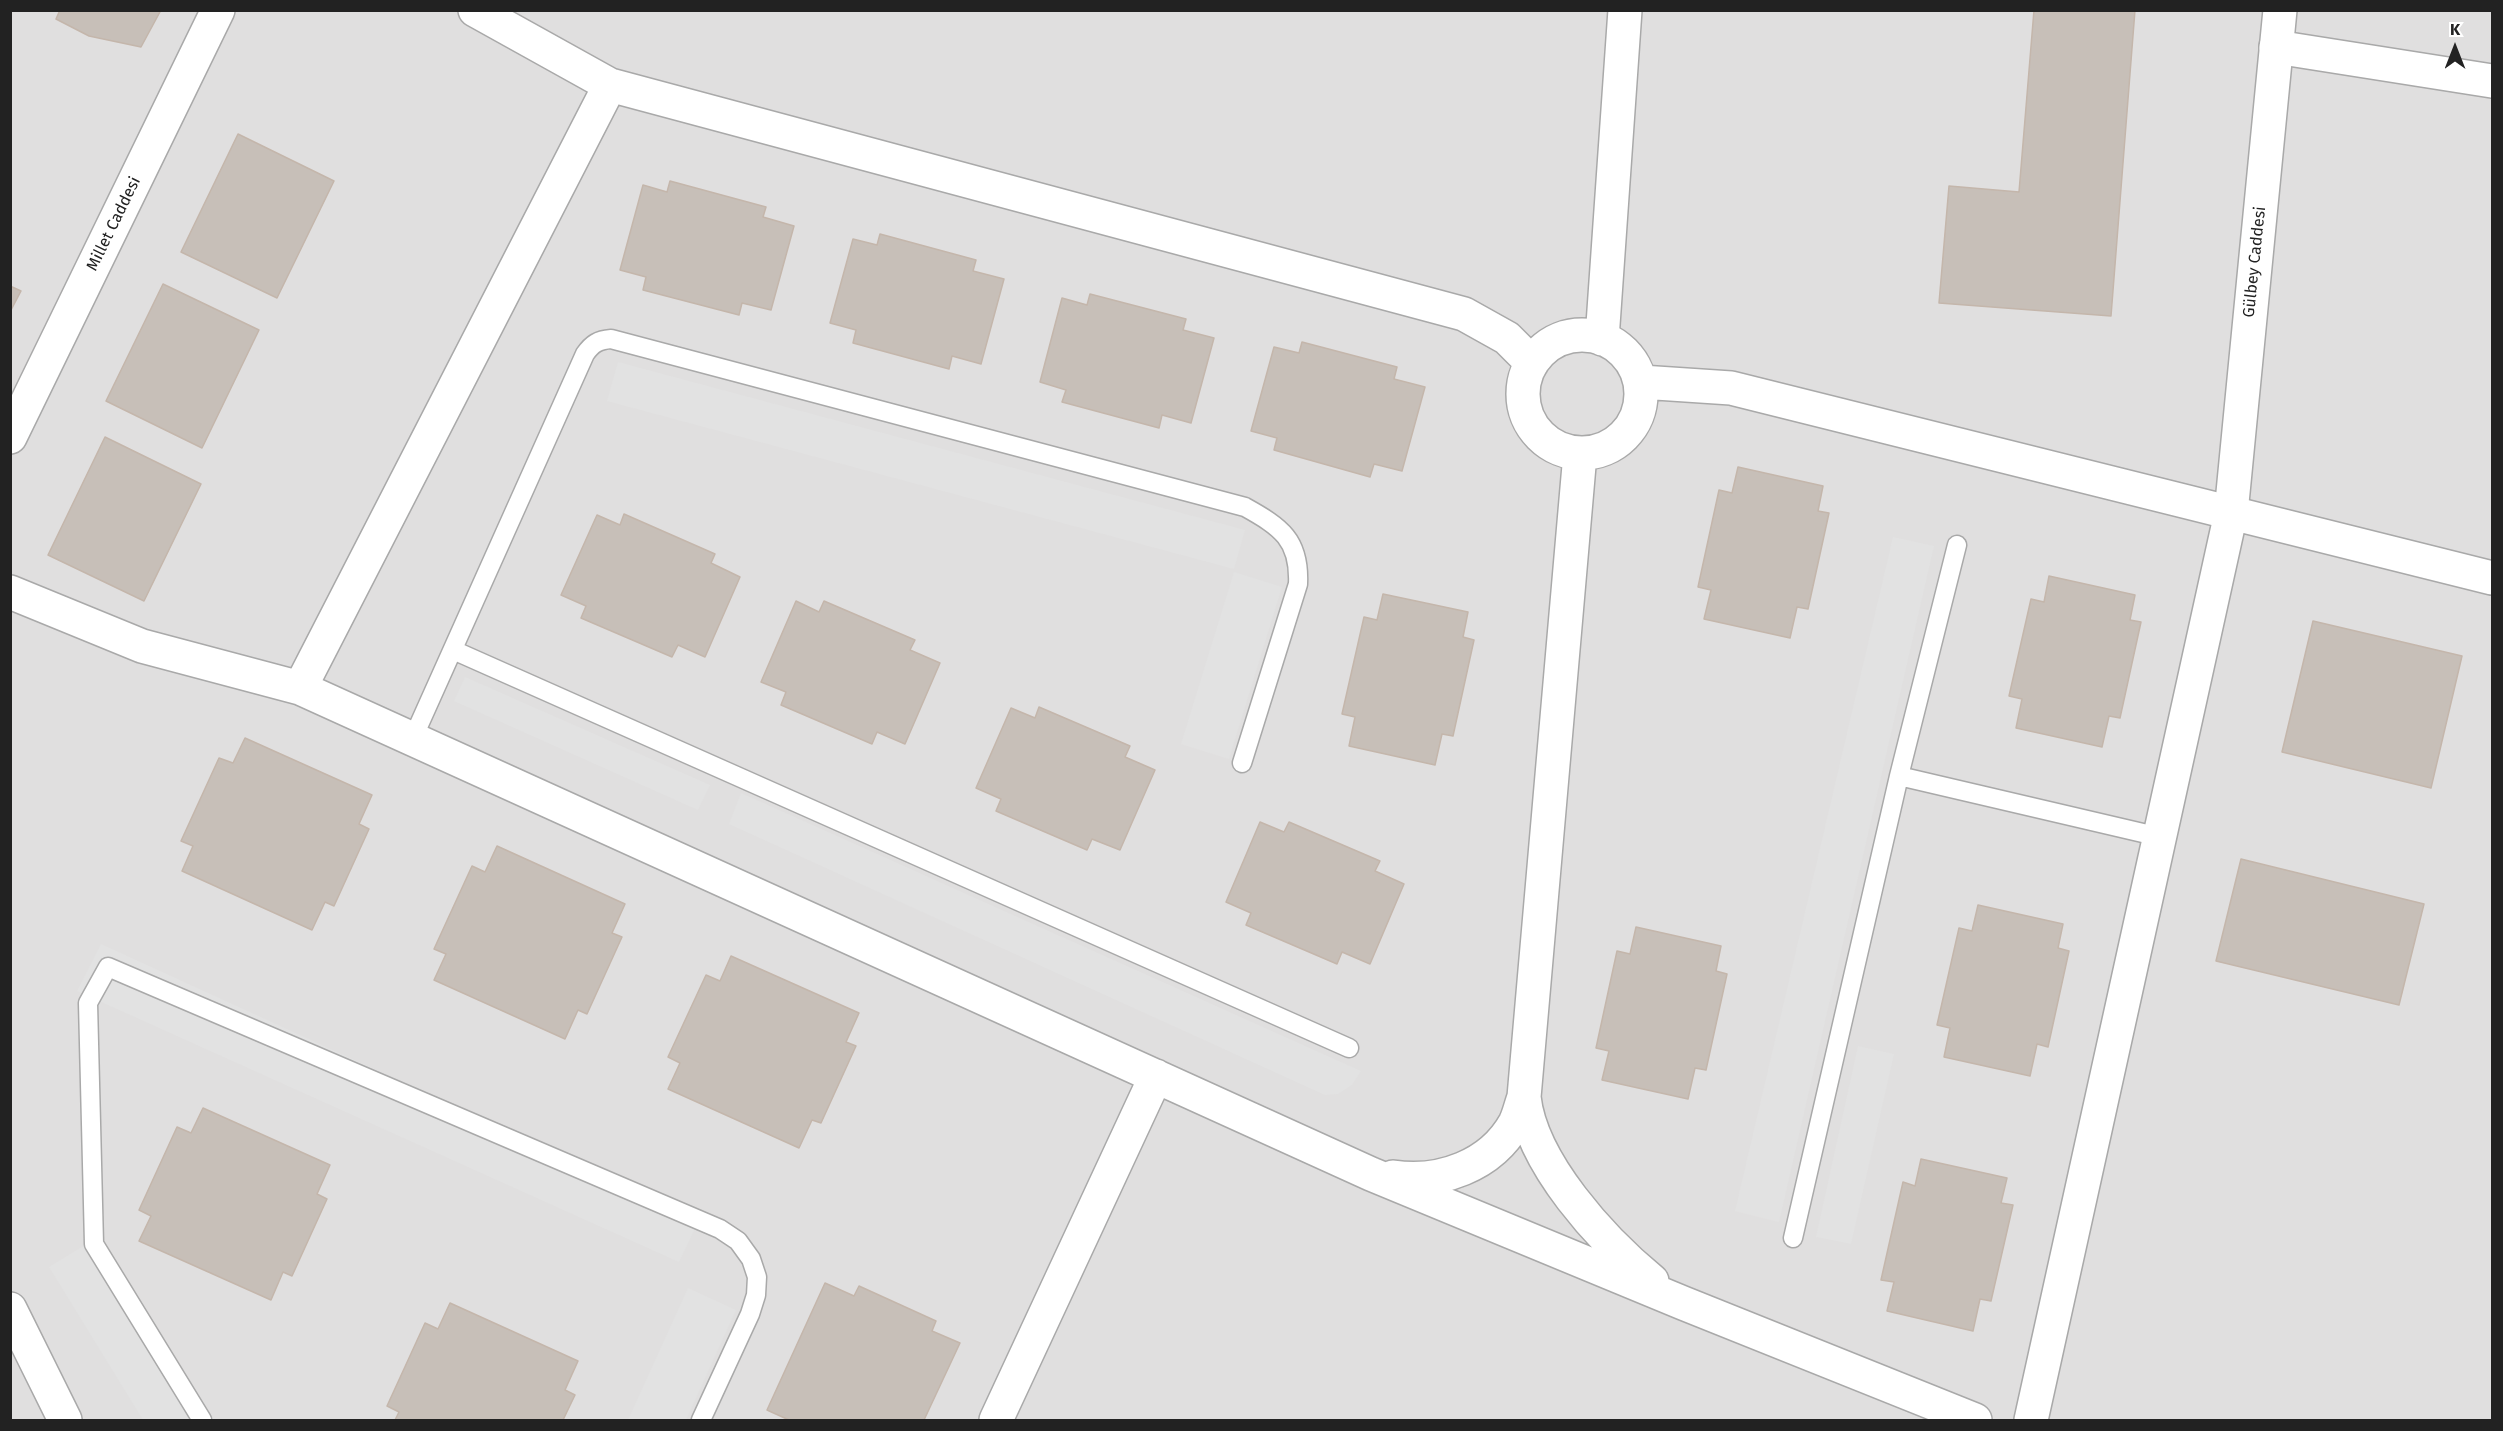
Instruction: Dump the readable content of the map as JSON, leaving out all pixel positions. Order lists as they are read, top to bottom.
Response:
{
  "streets": {
    "street": ["Millet Caddesi", "Gülbey Caddesi"]
  },
  "north": "top"
}
